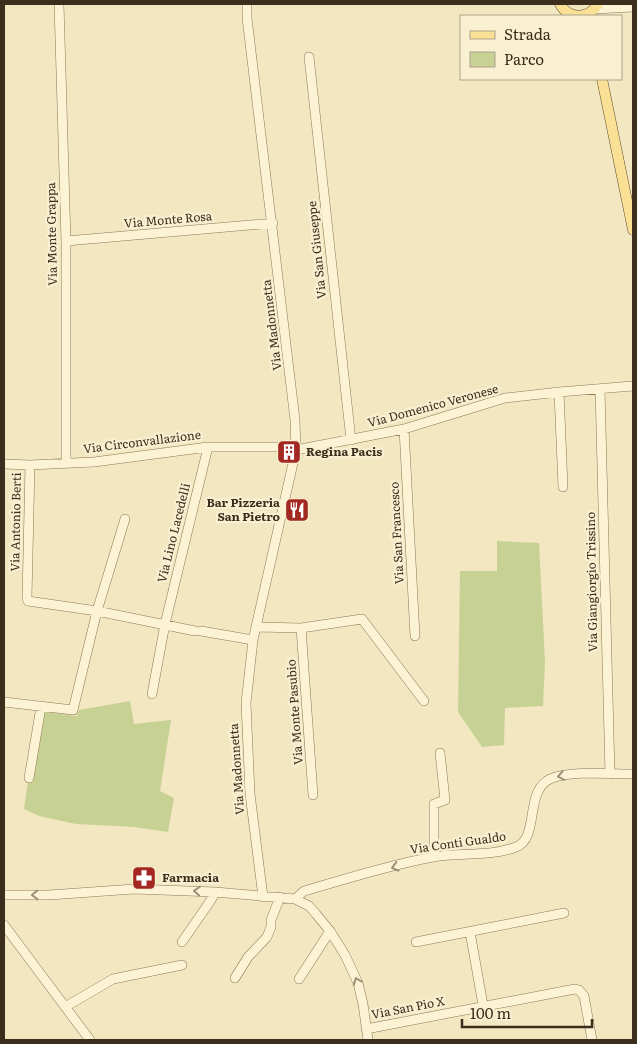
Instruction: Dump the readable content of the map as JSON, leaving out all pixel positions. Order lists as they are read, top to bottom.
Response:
{
  "streets": {
    "street": [
      "Via Monte Rosa",
      "Via Monte Grappa",
      "Via San Giuseppe",
      "Via Madonnetta",
      "Via Domenico Veronese",
      "Via Circonvallazione",
      "Via Antonio Berti",
      "Via Lino Lacedelli",
      "Via San Francesco",
      "Via Giangiorgio Trissino",
      "Via Monte Pasubio",
      "Via Conti Gualdo",
      "Via San Pio X"
    ]
  },
  "crossings": [
    ["Via Monte Rosa", "Via Monte Grappa"],
    ["Via Monte Rosa", "Via Madonnetta"],
    ["Via Monte Grappa", "Via Circonvallazione"],
    ["Via San Giuseppe", "Via Domenico Veronese"],
    ["Via Madonnetta", "Via Domenico Veronese"],
    ["Via Domenico Veronese", "Via Circonvallazione"],
    ["Via Domenico Veronese", "Via San Francesco"],
    ["Via Domenico Veronese", "Via Giangiorgio Trissino"],
    ["Via Circonvallazione", "Via Antonio Berti"],
    ["Via Circonvallazione", "Via Lino Lacedelli"],
    ["Via Giangiorgio Trissino", "Via Conti Gualdo"]
  ],
  "places": {
    "building": ["Regina Pacis"],
    "restaurant": ["Bar Pizzeria San Pietro"],
    "pharmacy": ["Farmacia"]
  },
  "legend": ["Strada", "Parco"],
  "scale_bar": "100 m"
}
